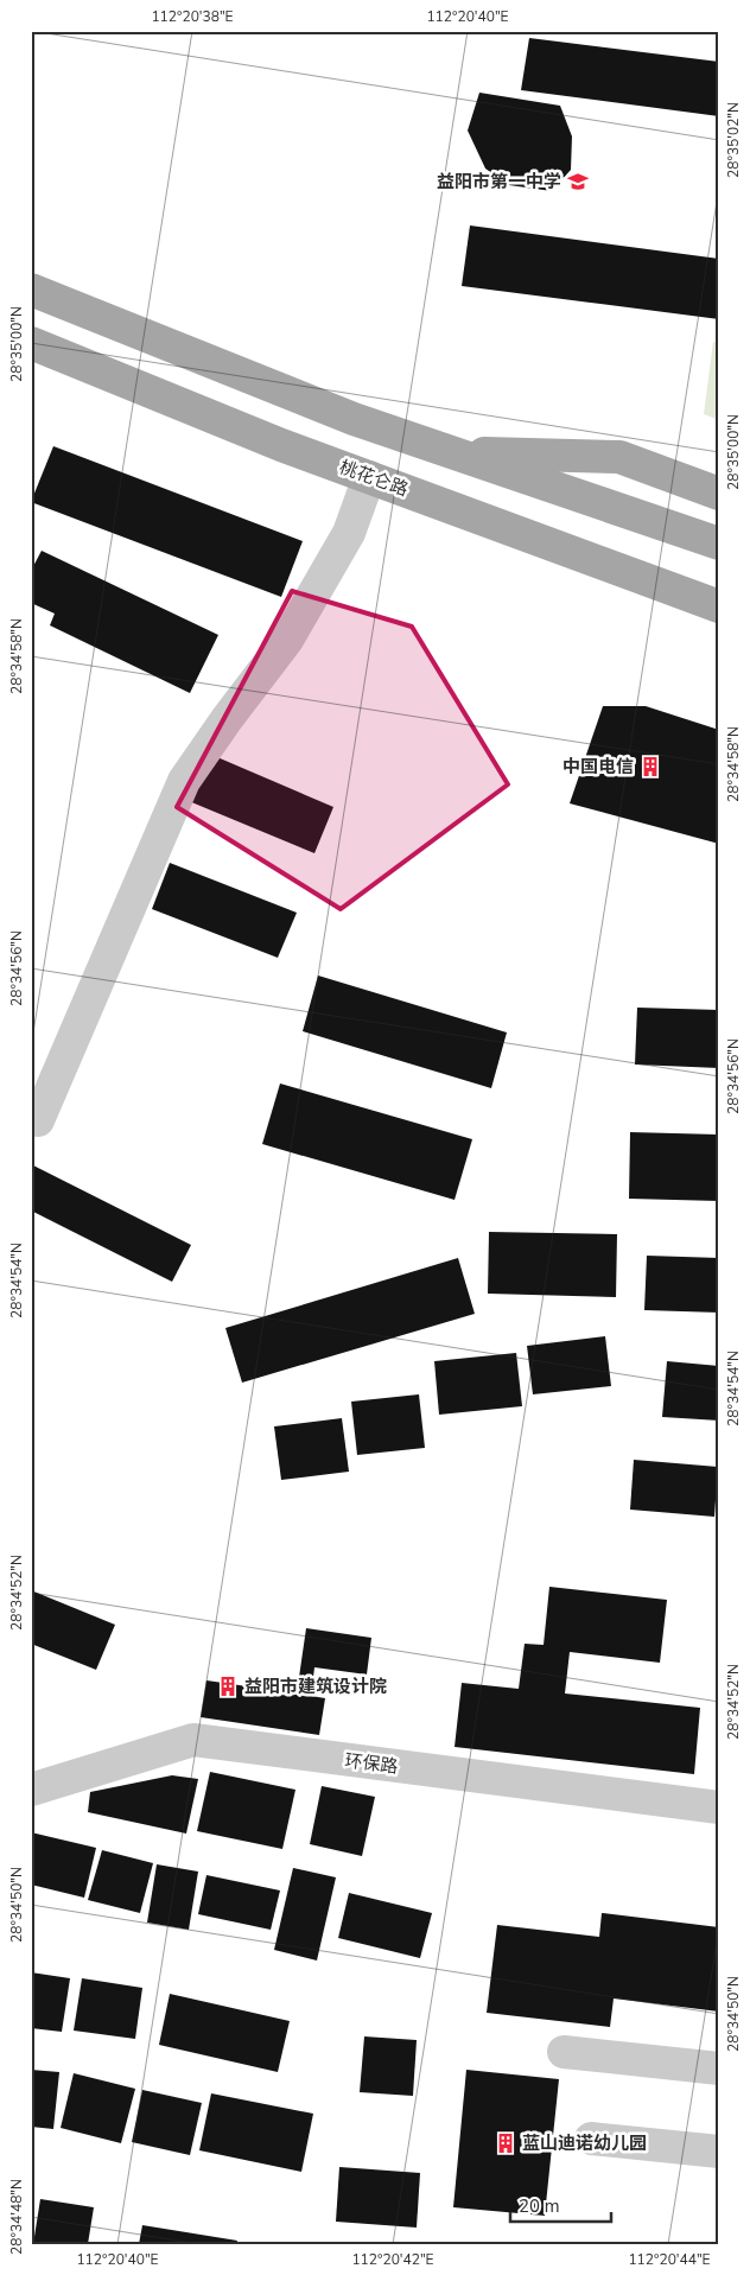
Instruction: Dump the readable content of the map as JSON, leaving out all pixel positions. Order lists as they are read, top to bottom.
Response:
{
  "streets": {
    "main road": ["桃花仑路"],
    "street": ["环保路"]
  },
  "places": {
    "school or university": ["益阳市第一中学"],
    "building": ["中国电信", "益阳市建筑设计院", "蓝山迪诺幼儿园"]
  },
  "scale_bar": "20 m",
  "coordinates": [
    "112°20'38\"E",
    "112°20'40\"E",
    "28°35'02\"N",
    "28°35'00\"N",
    "28°34'58\"N",
    "28°34'56\"N",
    "28°34'54\"N",
    "28°34'52\"N",
    "28°34'50\"N",
    "28°34'48\"N",
    "112°20'42\"E",
    "112°20'44\"E"
  ]
}
